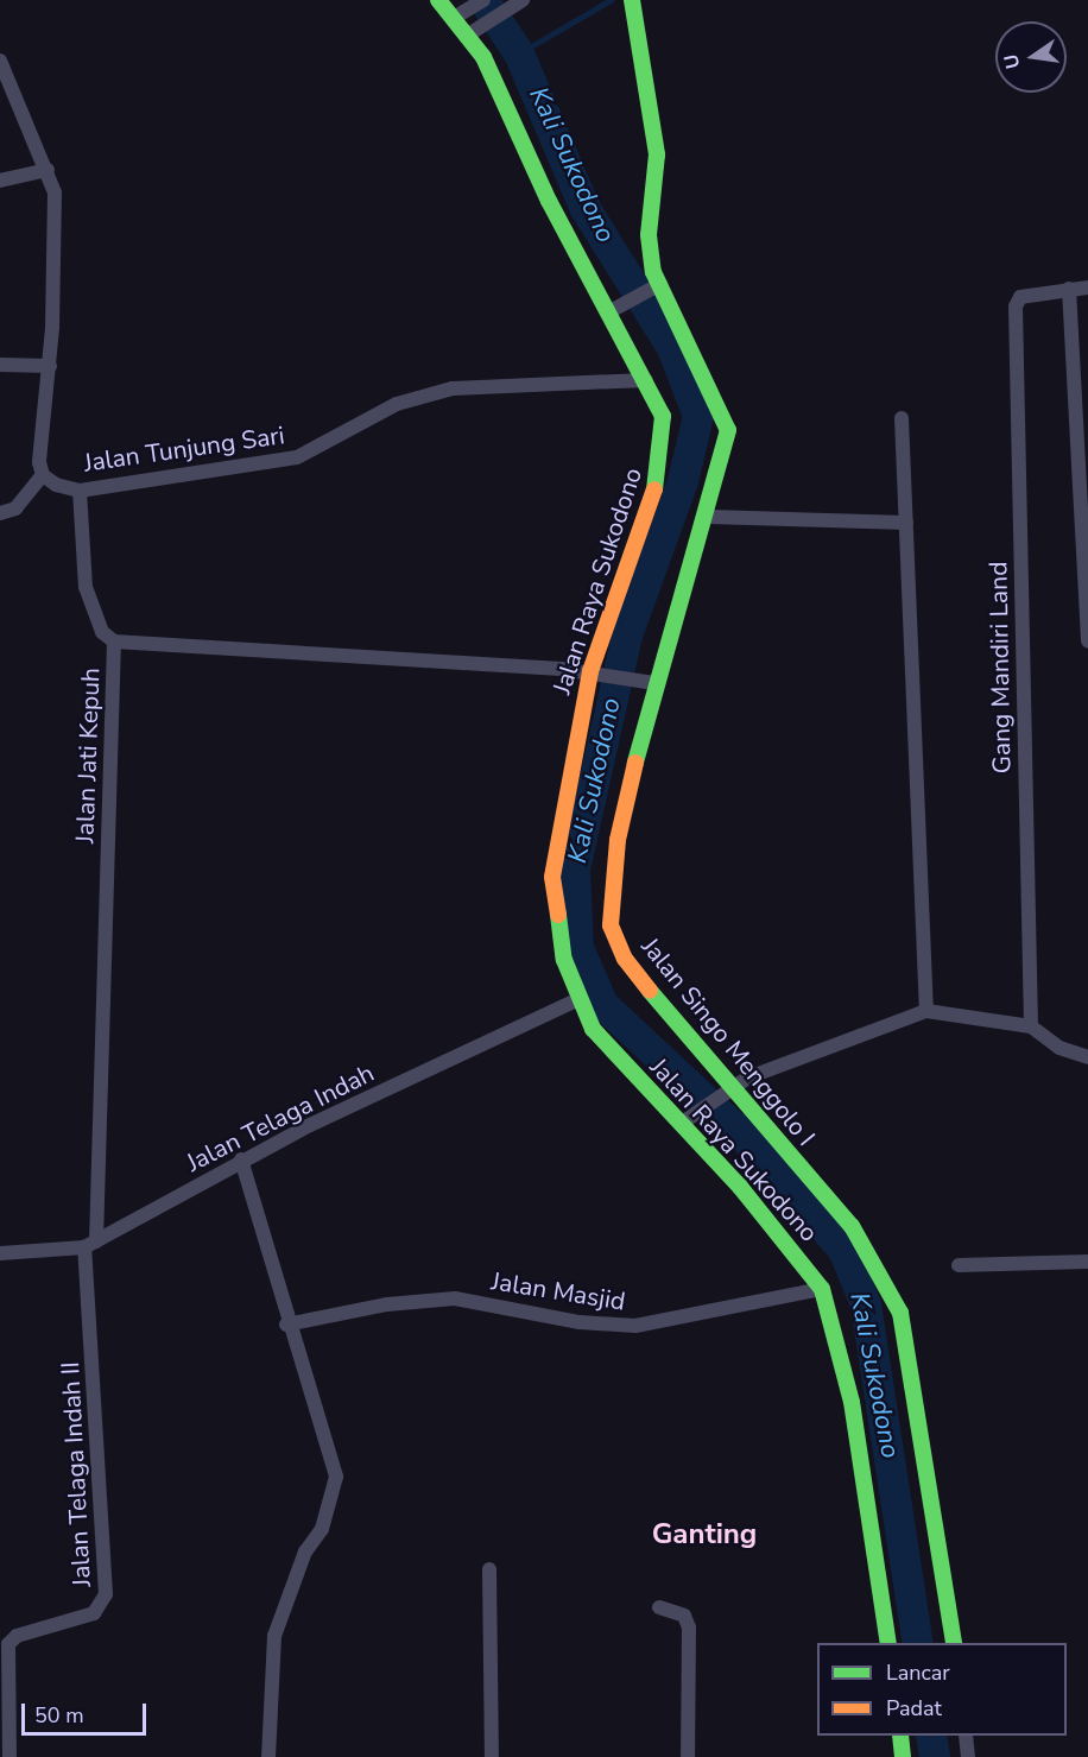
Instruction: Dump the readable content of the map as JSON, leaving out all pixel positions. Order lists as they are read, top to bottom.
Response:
{
  "streets": {
    "main road": ["Jalan Raya Sukodono", "Jalan Singo Menggolo I"],
    "street": [
      "Jalan Tunjung Sari",
      "Gang Mandiri Land",
      "Jalan Jati Kepuh",
      "Jalan Telaga Indah",
      "Jalan Masjid",
      "Jalan Telaga Indah II"
    ]
  },
  "crossings": [
    ["Jalan Tunjung Sari", "Jalan Raya Sukodono"],
    ["Jalan Raya Sukodono", "Jalan Jati Kepuh"],
    ["Jalan Raya Sukodono", "Jalan Telaga Indah"],
    ["Jalan Raya Sukodono", "Jalan Masjid"],
    ["Jalan Jati Kepuh", "Jalan Singo Menggolo I"],
    ["Jalan Jati Kepuh", "Jalan Telaga Indah"],
    ["Jalan Jati Kepuh", "Jalan Telaga Indah II"],
    ["Jalan Telaga Indah", "Jalan Telaga Indah II"]
  ],
  "districts": ["Ganting"],
  "water": ["Kali Sukodono"],
  "legend": ["Lancar", "Padat"],
  "scale_bar": "50 m",
  "north": "left"
}
